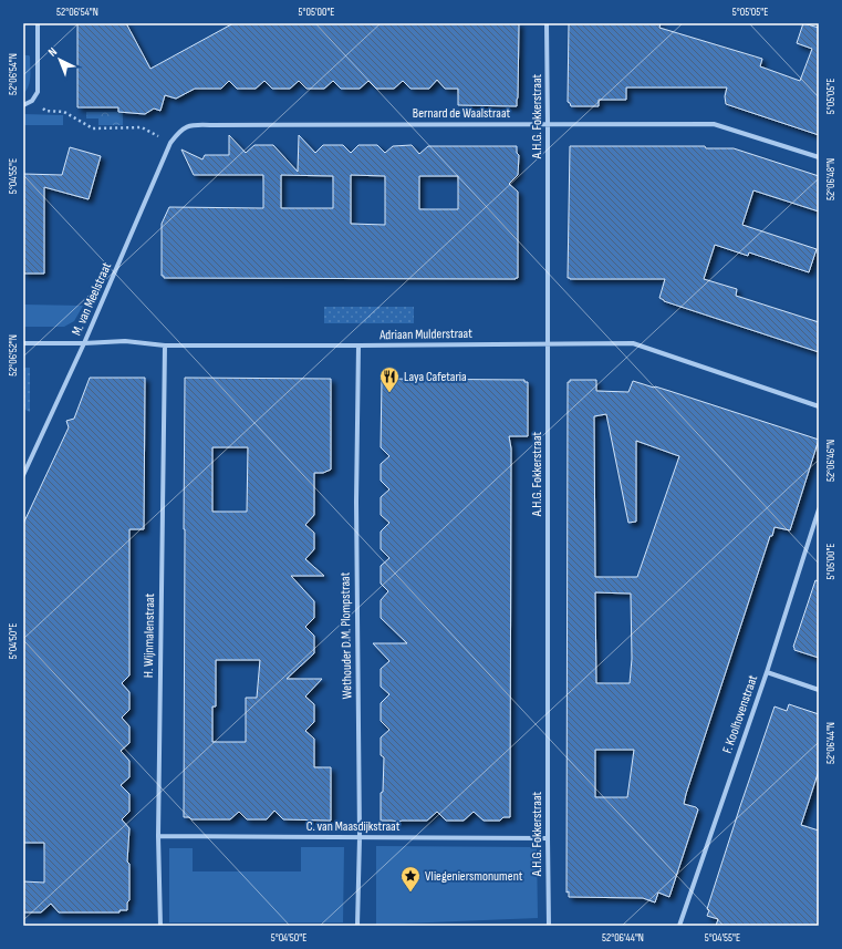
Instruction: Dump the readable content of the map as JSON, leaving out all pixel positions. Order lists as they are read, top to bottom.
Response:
{
  "streets": {
    "street": [
      "Bernard de Waalstraat",
      "A.H.G. Fokkerstraat",
      "M. van Meelstraat",
      "Adriaan Mulderstraat",
      "H. Wijnmalenstraat",
      "Wethouder D.M. Plompstraat",
      "F. Koolhovenstraat",
      "C. van Maasdijkstraat"
    ]
  },
  "crossings": [
    ["Bernard de Waalstraat", "A.H.G. Fokkerstraat"],
    ["Bernard de Waalstraat", "M. van Meelstraat"],
    ["A.H.G. Fokkerstraat", "Adriaan Mulderstraat"],
    ["A.H.G. Fokkerstraat", "C. van Maasdijkstraat"],
    ["M. van Meelstraat", "Adriaan Mulderstraat"],
    ["Adriaan Mulderstraat", "H. Wijnmalenstraat"],
    ["Adriaan Mulderstraat", "Wethouder D.M. Plompstraat"],
    ["H. Wijnmalenstraat", "C. van Maasdijkstraat"],
    ["Wethouder D.M. Plompstraat", "C. van Maasdijkstraat"]
  ],
  "places": {
    "restaurant": ["Laya Cafetaria"],
    "place": ["Vliegeniersmonument"]
  },
  "north": "top left",
  "coordinates": [
    "52°06'54\"N",
    "5°05'00\"E",
    "5°05'05\"E",
    "5°04'55\"E",
    "52°06'48\"N",
    "52°06'52\"N",
    "52°06'46\"N",
    "5°04'50\"E",
    "52°06'44\"N"
  ]
}
